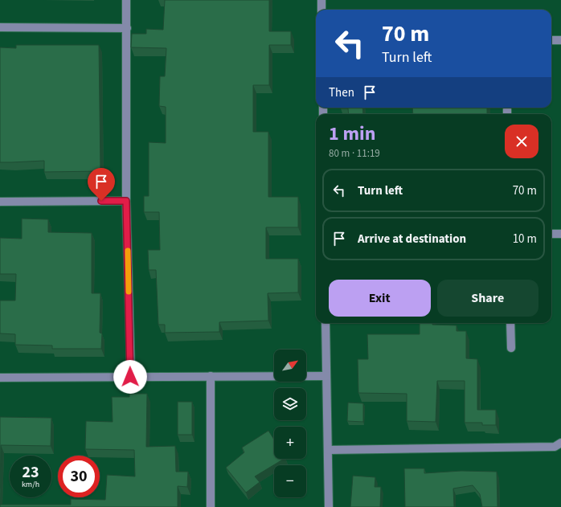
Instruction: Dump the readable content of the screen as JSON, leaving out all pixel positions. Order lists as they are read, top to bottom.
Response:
{
  "north": "top right",
  "page": {
    "turn": ["70 m", "Turn left"],
    "then": "Then",
    "heading": ["1 min", "80 m · 11:19"],
    "list": [
      {
        "name": "Turn left",
        "value": "70 m"
      },
      {
        "name": "Arrive at destination",
        "value": "10 m"
      }
    ],
    "buttons": ["Exit", "Share"],
    "map_buttons": ["+", "−"],
    "speed": "23 km/h",
    "limit": "30"
  }
}
